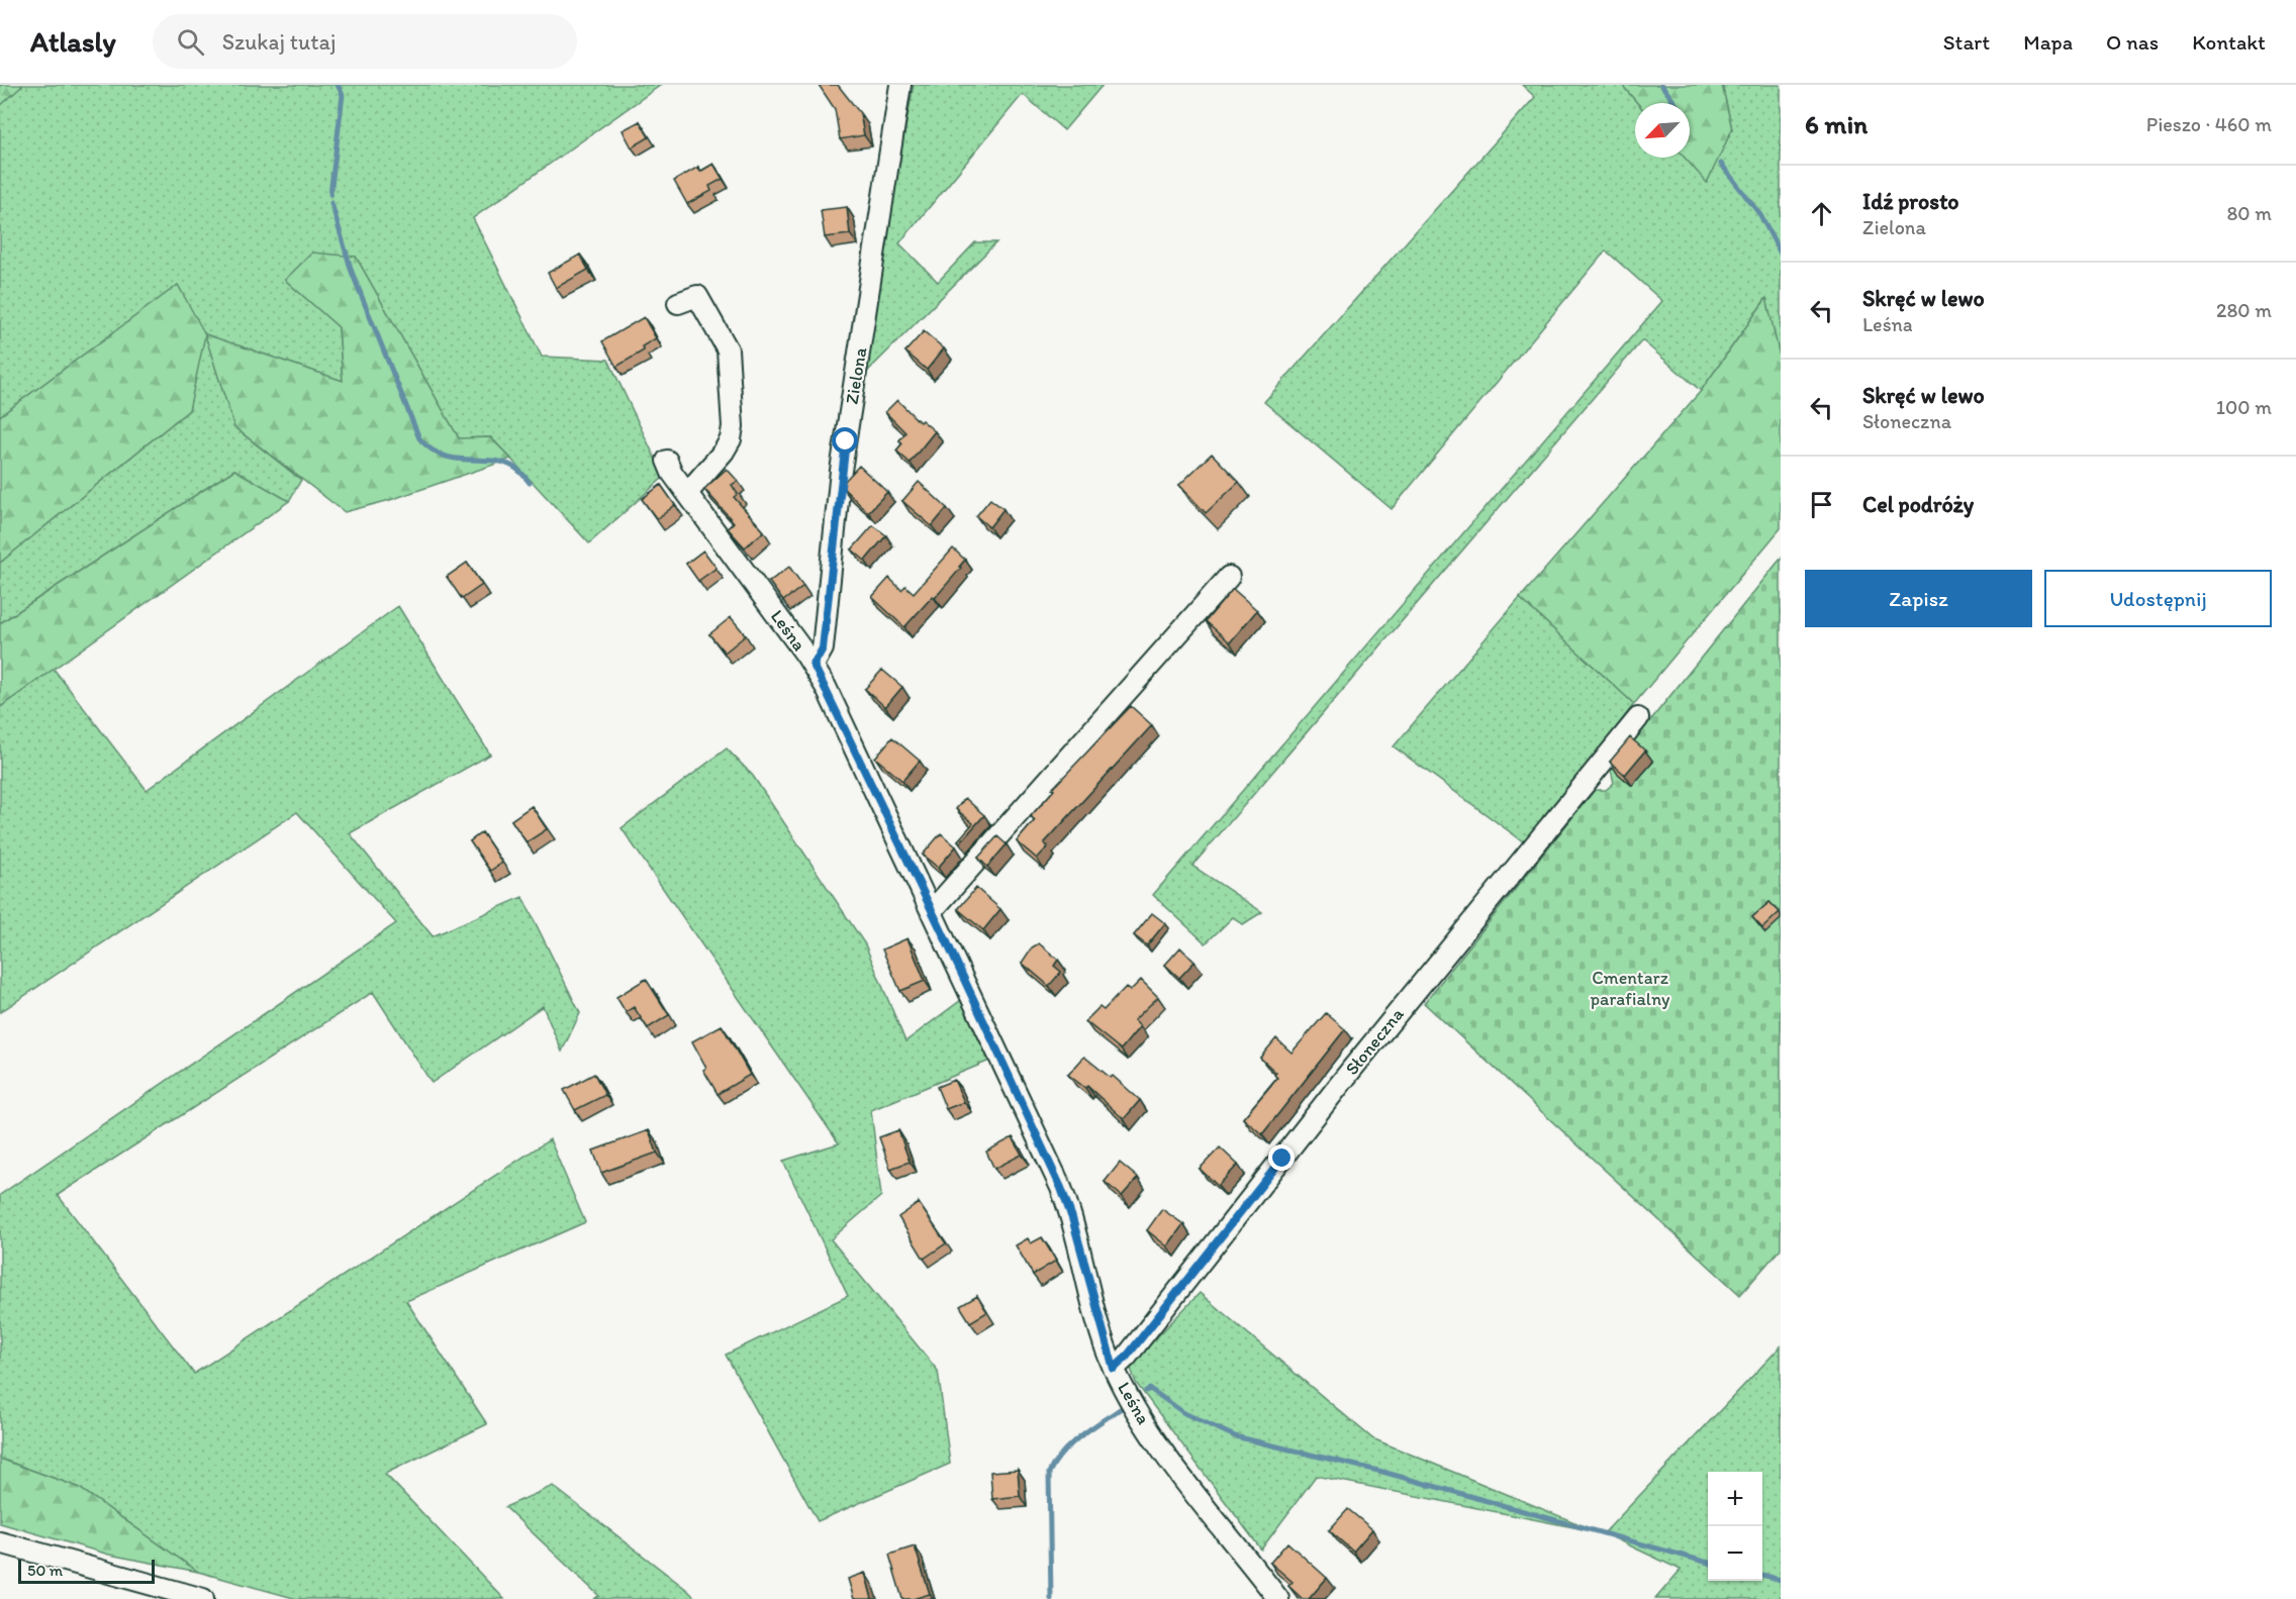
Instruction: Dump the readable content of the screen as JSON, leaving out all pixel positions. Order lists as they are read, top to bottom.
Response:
{
  "streets": {
    "street": ["Zielona", "Leśna", "Słoneczna"]
  },
  "crossings": [
    ["Zielona", "Leśna"],
    ["Leśna", "Słoneczna"]
  ],
  "parks": ["Cmentarz parafialny"],
  "scale_bar": "50 m",
  "north": "bottom left",
  "page": {
    "header": "Atlasly",
    "search": "Szukaj tutaj",
    "nav": [
      "Start",
      "Mapa",
      "O nas",
      "Kontakt"
    ],
    "heading": ["6 min", "Pieszo · 460 m"],
    "list": [
      ["Idź prosto", "Zielona", "80 m"],
      ["Skręć w lewo", "Leśna", "280 m"],
      ["Skręć w lewo", "Słoneczna", "100 m"],
      "Cel podróży"
    ],
    "buttons": ["Zapisz", "Udostępnij"],
    "map_buttons": ["+", "−"],
    "scale": "50 m"
  }
}
